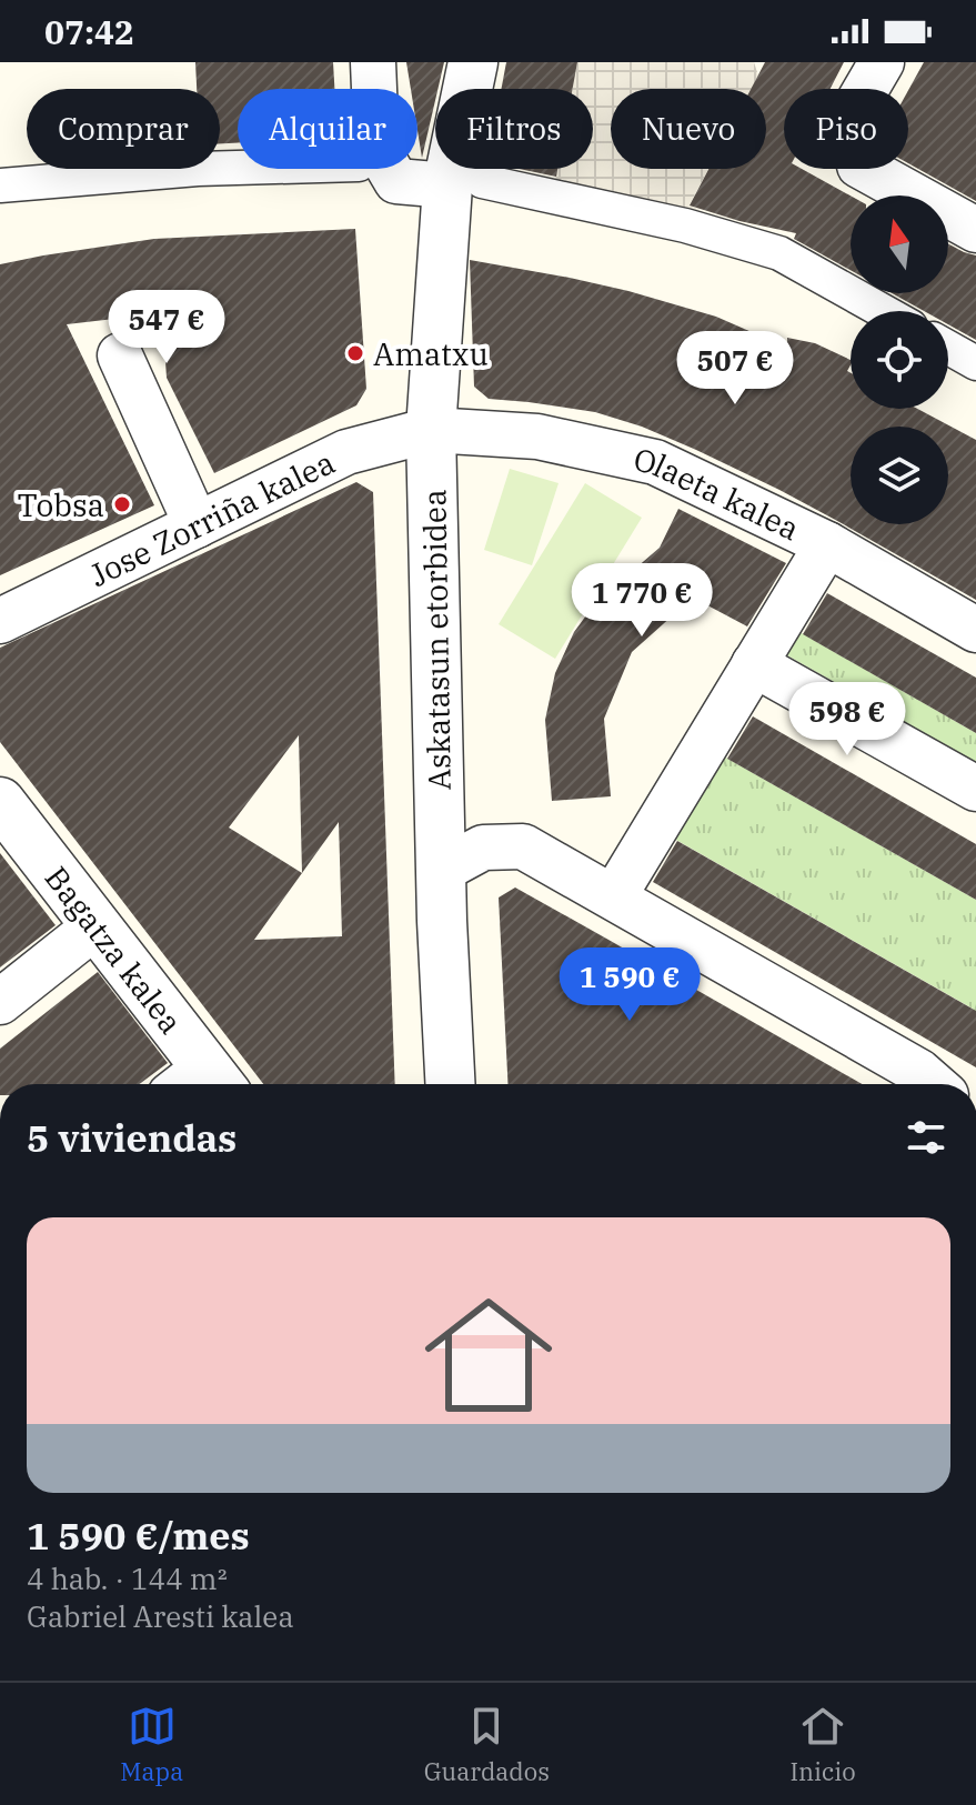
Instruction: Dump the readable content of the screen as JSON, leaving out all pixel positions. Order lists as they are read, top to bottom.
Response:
{
  "streets": {
    "street": [
      "Olaeta kalea",
      "Jose Zorriña kalea",
      "Askatasun etorbidea",
      "Bagatza kalea"
    ]
  },
  "crossings": [
    ["Olaeta kalea", "Jose Zorriña kalea"],
    ["Olaeta kalea", "Askatasun etorbidea"],
    ["Jose Zorriña kalea", "Askatasun etorbidea"]
  ],
  "places": ["Amatxu", "Tobsa"],
  "north": "top",
  "page": {
    "status": "07:42",
    "chip": [
      "Comprar",
      "Alquilar",
      "Filtros",
      "Nuevo",
      "Piso"
    ],
    "price": [
      "547 €",
      "507 €",
      "1 770 €",
      "598 €",
      "1 590 €"
    ],
    "heading": "5 viviendas",
    "list": [
      {
        "name": "1 590 €/mes",
        "note": "4 hab. · 144 m² · Gabriel Aresti kalea"
      }
    ],
    "tabs": ["Mapa", "Guardados", "Inicio"]
  }
}
